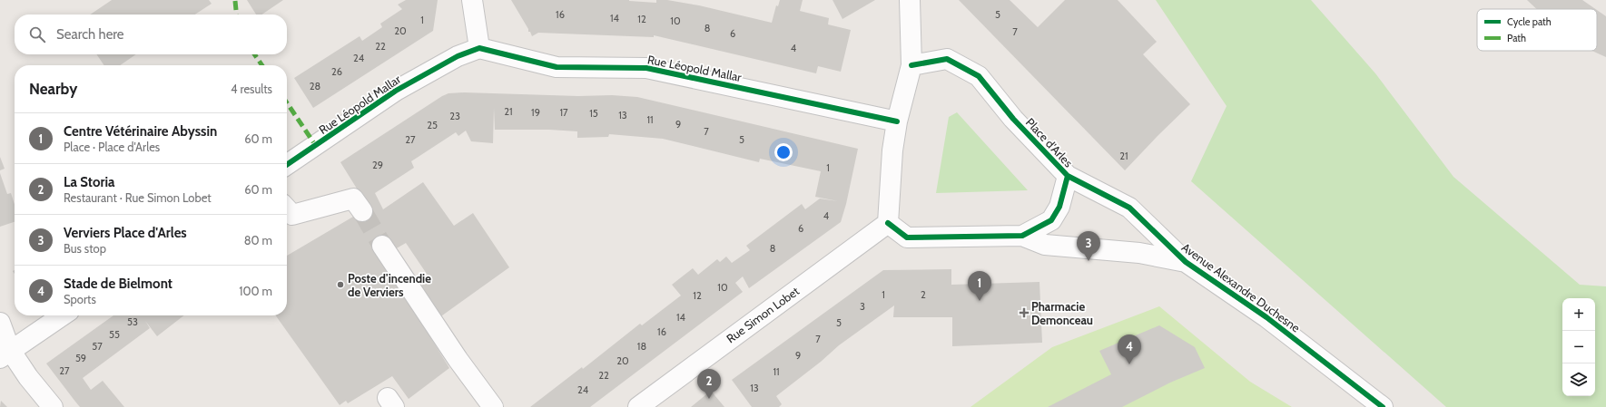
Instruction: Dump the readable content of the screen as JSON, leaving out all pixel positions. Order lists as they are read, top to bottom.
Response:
{
  "streets": {
    "street": [
      "Rue Léopold Mallar",
      "Place d'Arles",
      "Avenue Alexandre Duchesne",
      "Rue Simon Lobet"
    ]
  },
  "crossings": [
    ["Place d'Arles", "Avenue Alexandre Duchesne"],
    ["Place d'Arles", "Rue Simon Lobet"]
  ],
  "places": {
    "other": ["Poste d'incendie de Verviers"],
    "health": ["Pharmacie Demonceau"]
  },
  "house_numbers": [
    "16",
    "5",
    "14",
    "12",
    "1",
    "10",
    "8",
    "20",
    "7",
    "6",
    "22",
    "4",
    "24",
    "26",
    "28",
    "21",
    "19",
    "17",
    "15",
    "13",
    "23",
    "11",
    "9",
    "25",
    "7",
    "27",
    "5",
    "21",
    "29",
    "1",
    "4",
    "6",
    "8",
    "10",
    "1",
    "2",
    "12",
    "3",
    "14",
    "53",
    "5",
    "16",
    "55",
    "7",
    "57",
    "18",
    "9",
    "59",
    "20",
    "27",
    "11",
    "22",
    "13",
    "24"
  ],
  "legend": ["Cycle path", "Path"],
  "page": {
    "search": "Search here",
    "heading": ["Nearby", "4 results"],
    "list": [
      {
        "mark": "1",
        "name": "Centre Vétérinaire Abyssin",
        "note": "Place · Place d'Arles",
        "value": "60 m"
      },
      {
        "mark": "2",
        "name": "La Storia",
        "note": "Restaurant · Rue Simon Lobet",
        "value": "60 m"
      },
      {
        "mark": "3",
        "name": "Verviers Place d'Arles",
        "note": "Bus stop",
        "value": "80 m"
      },
      {
        "mark": "4",
        "name": "Stade de Bielmont",
        "note": "Sports",
        "value": "100 m"
      }
    ],
    "pins": [
      "3",
      "1",
      "4",
      "2"
    ],
    "map_buttons": ["+", "−"]
  }
}
